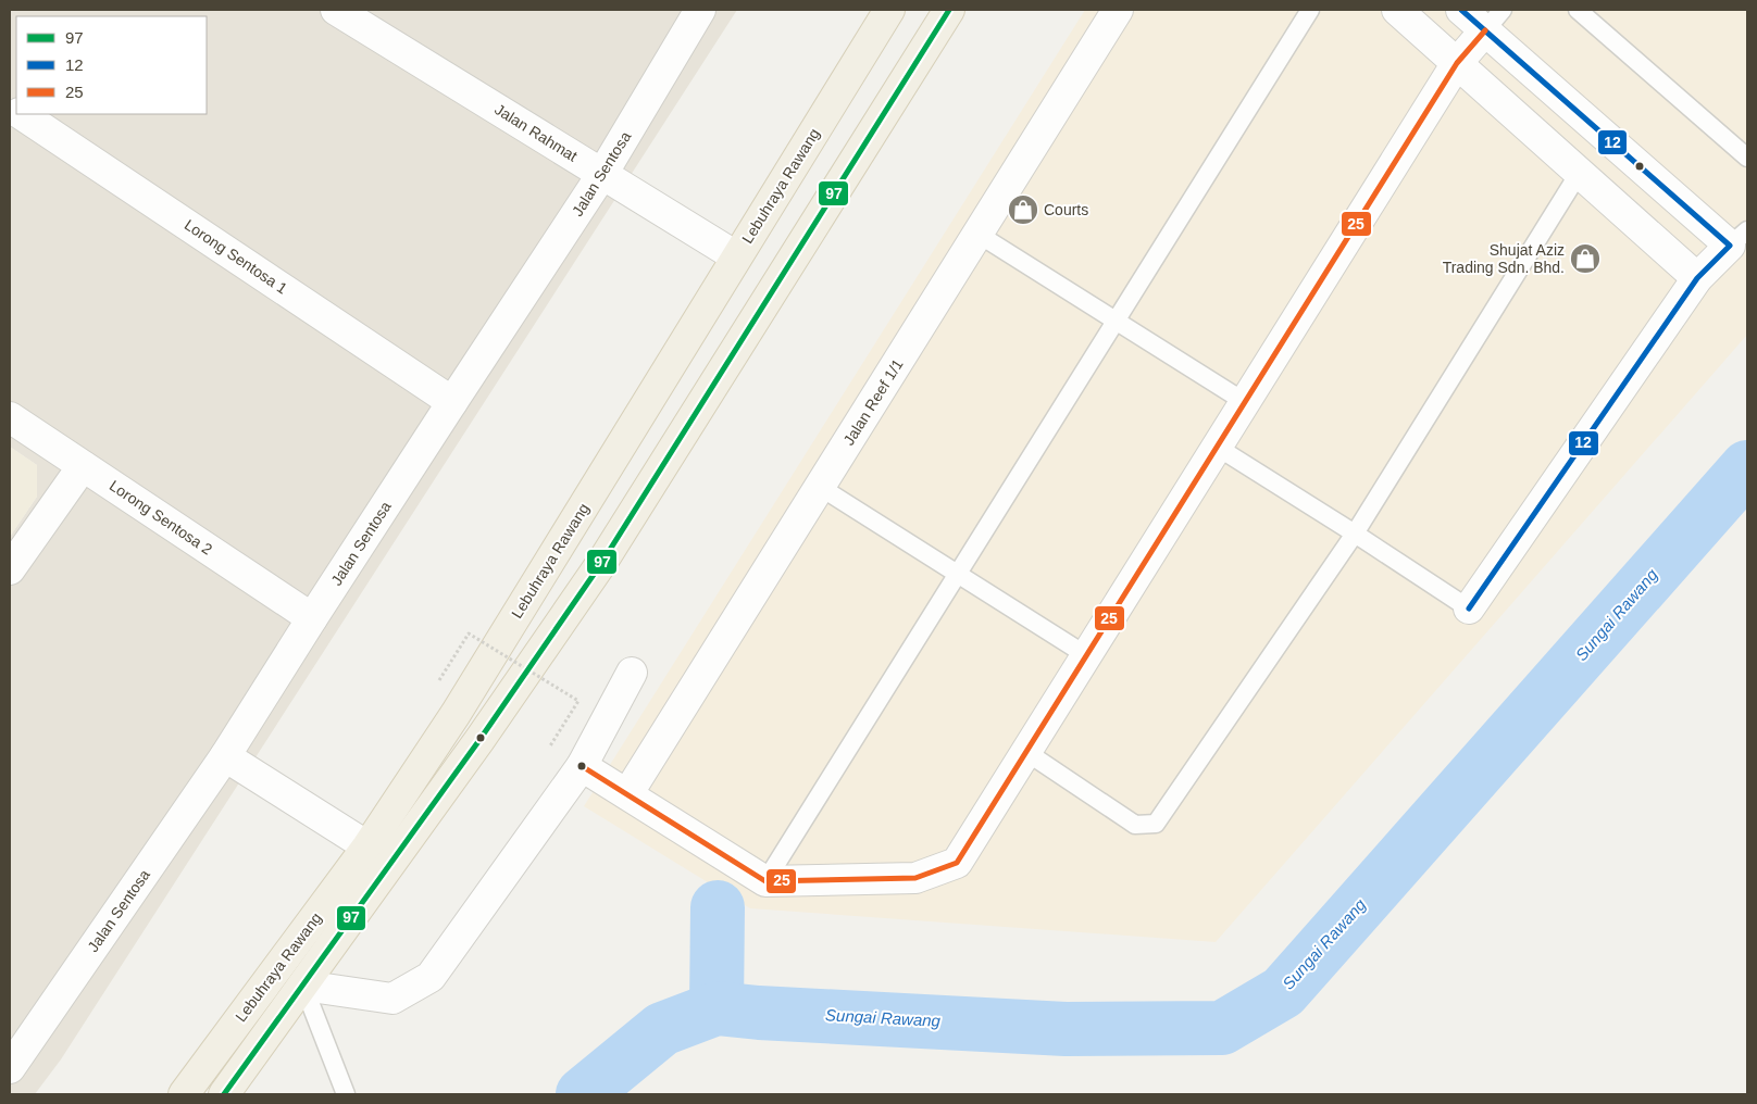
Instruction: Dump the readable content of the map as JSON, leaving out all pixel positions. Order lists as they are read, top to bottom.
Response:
{
  "streets": {
    "main road": ["Lebuhraya Rawang"],
    "street": [
      "Jalan Rahmat",
      "Jalan Sentosa",
      "Lorong Sentosa 1",
      "Jalan Reef 1/1",
      "Lorong Sentosa 2"
    ]
  },
  "crossings": [
    ["Jalan Rahmat", "Jalan Sentosa"],
    ["Jalan Rahmat", "Lebuhraya Rawang"],
    ["Jalan Sentosa", "Lorong Sentosa 1"],
    ["Jalan Sentosa", "Lorong Sentosa 2"]
  ],
  "water": ["Sungai Rawang"],
  "places": {
    "shop": ["Courts", "Shujat Aziz Trading Sdn. Bhd."]
  },
  "lines": ["transit line 97", "transit line 12", "transit line 25"],
  "legend": ["97", "12", "25"]
}
